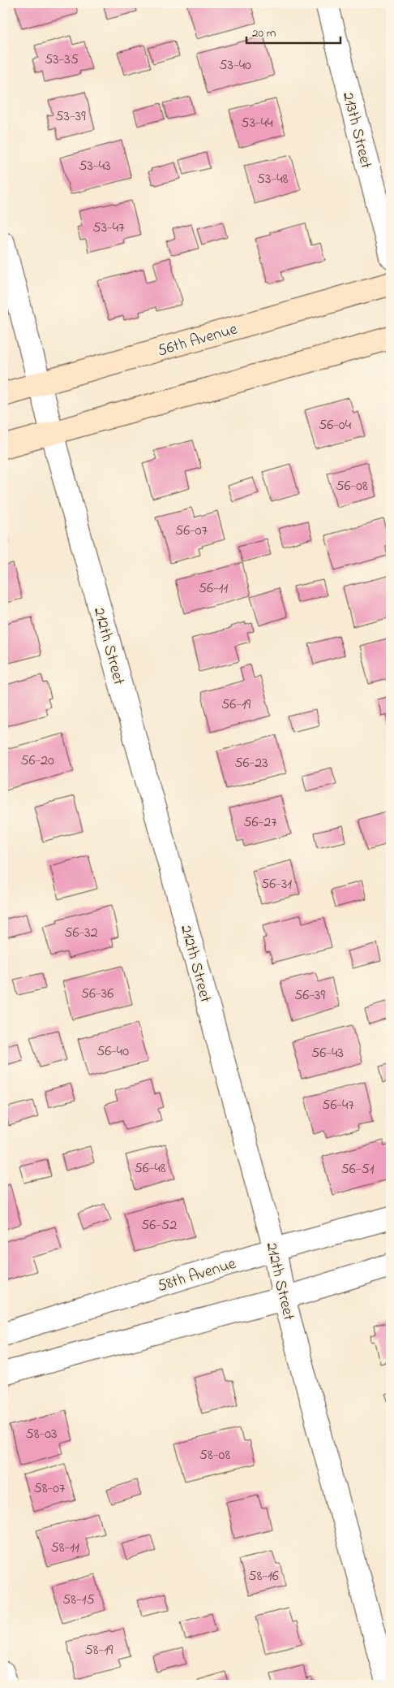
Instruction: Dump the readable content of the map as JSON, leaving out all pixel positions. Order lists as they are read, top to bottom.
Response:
{
  "streets": {
    "street": [
      "213th Street",
      "56th Avenue",
      "212th Street",
      "58th Avenue"
    ]
  },
  "crossings": [
    ["56th Avenue", "212th Street"],
    ["212th Street", "58th Avenue"]
  ],
  "house_numbers": [
    "53-35",
    "53-40",
    "53-39",
    "53-44",
    "53-43",
    "53-48",
    "53-47",
    "56-04",
    "56-08",
    "56-07",
    "56-11",
    "56-19",
    "56-20",
    "56-23",
    "56-27",
    "56-31",
    "56-32",
    "56-36",
    "56-39",
    "56-40",
    "56-43",
    "56-47",
    "56-48",
    "56-51",
    "56-52",
    "58-03",
    "58-08",
    "58-07",
    "58-11",
    "58-16",
    "58-15",
    "58-19"
  ],
  "scale_bar": "20 m"
}
